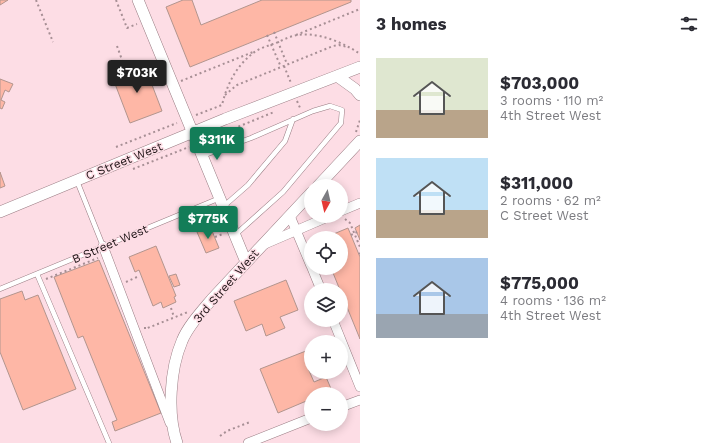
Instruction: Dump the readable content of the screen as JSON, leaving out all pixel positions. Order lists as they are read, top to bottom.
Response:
{
  "streets": {
    "street": ["C Street West", "3rd Street West"],
    "lane": ["B Street West"]
  },
  "north": "bottom",
  "page": {
    "heading": "3 homes",
    "list": [
      {
        "name": "$703,000",
        "note": "3 rooms · 110 m² · 4th Street West"
      },
      {
        "name": "$311,000",
        "note": "2 rooms · 62 m² · C Street West"
      },
      {
        "name": "$775,000",
        "note": "4 rooms · 136 m² · 4th Street West"
      }
    ],
    "price": ["$703K", "$311K", "$775K"],
    "map_buttons": ["+", "−"]
  }
}
